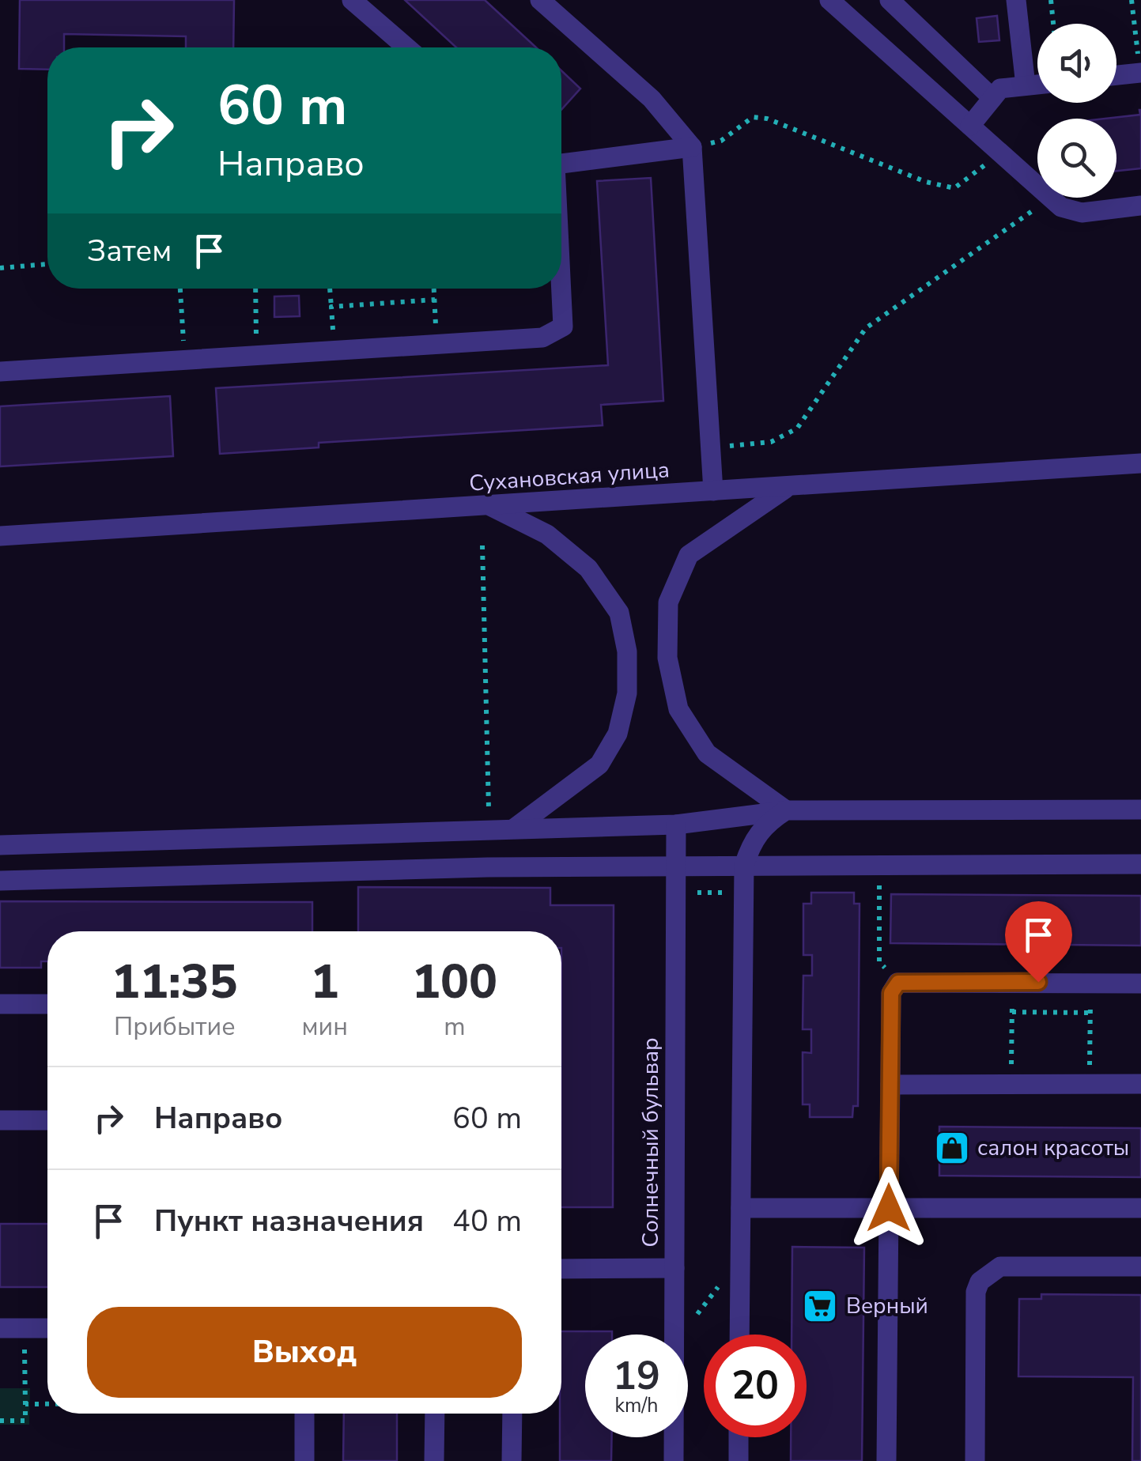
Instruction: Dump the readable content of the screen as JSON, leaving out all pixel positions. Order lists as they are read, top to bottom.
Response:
{
  "streets": {
    "street": ["Сухановская улица", "Солнечный бульвар"]
  },
  "places": {
    "shop": ["салон красоты"],
    "supermarket": ["Верный"]
  },
  "page": {
    "turn": ["60 m", "Направо"],
    "then": "Затем",
    "eta": [
      "11:35",
      "Прибытие",
      "1",
      "мин",
      "100",
      "m"
    ],
    "list": [
      {
        "name": "Направо",
        "value": "60 m"
      },
      {
        "name": "Пункт назначения",
        "value": "40 m"
      }
    ],
    "buttons": "Выход",
    "speed": "19 km/h",
    "limit": "20"
  }
}
